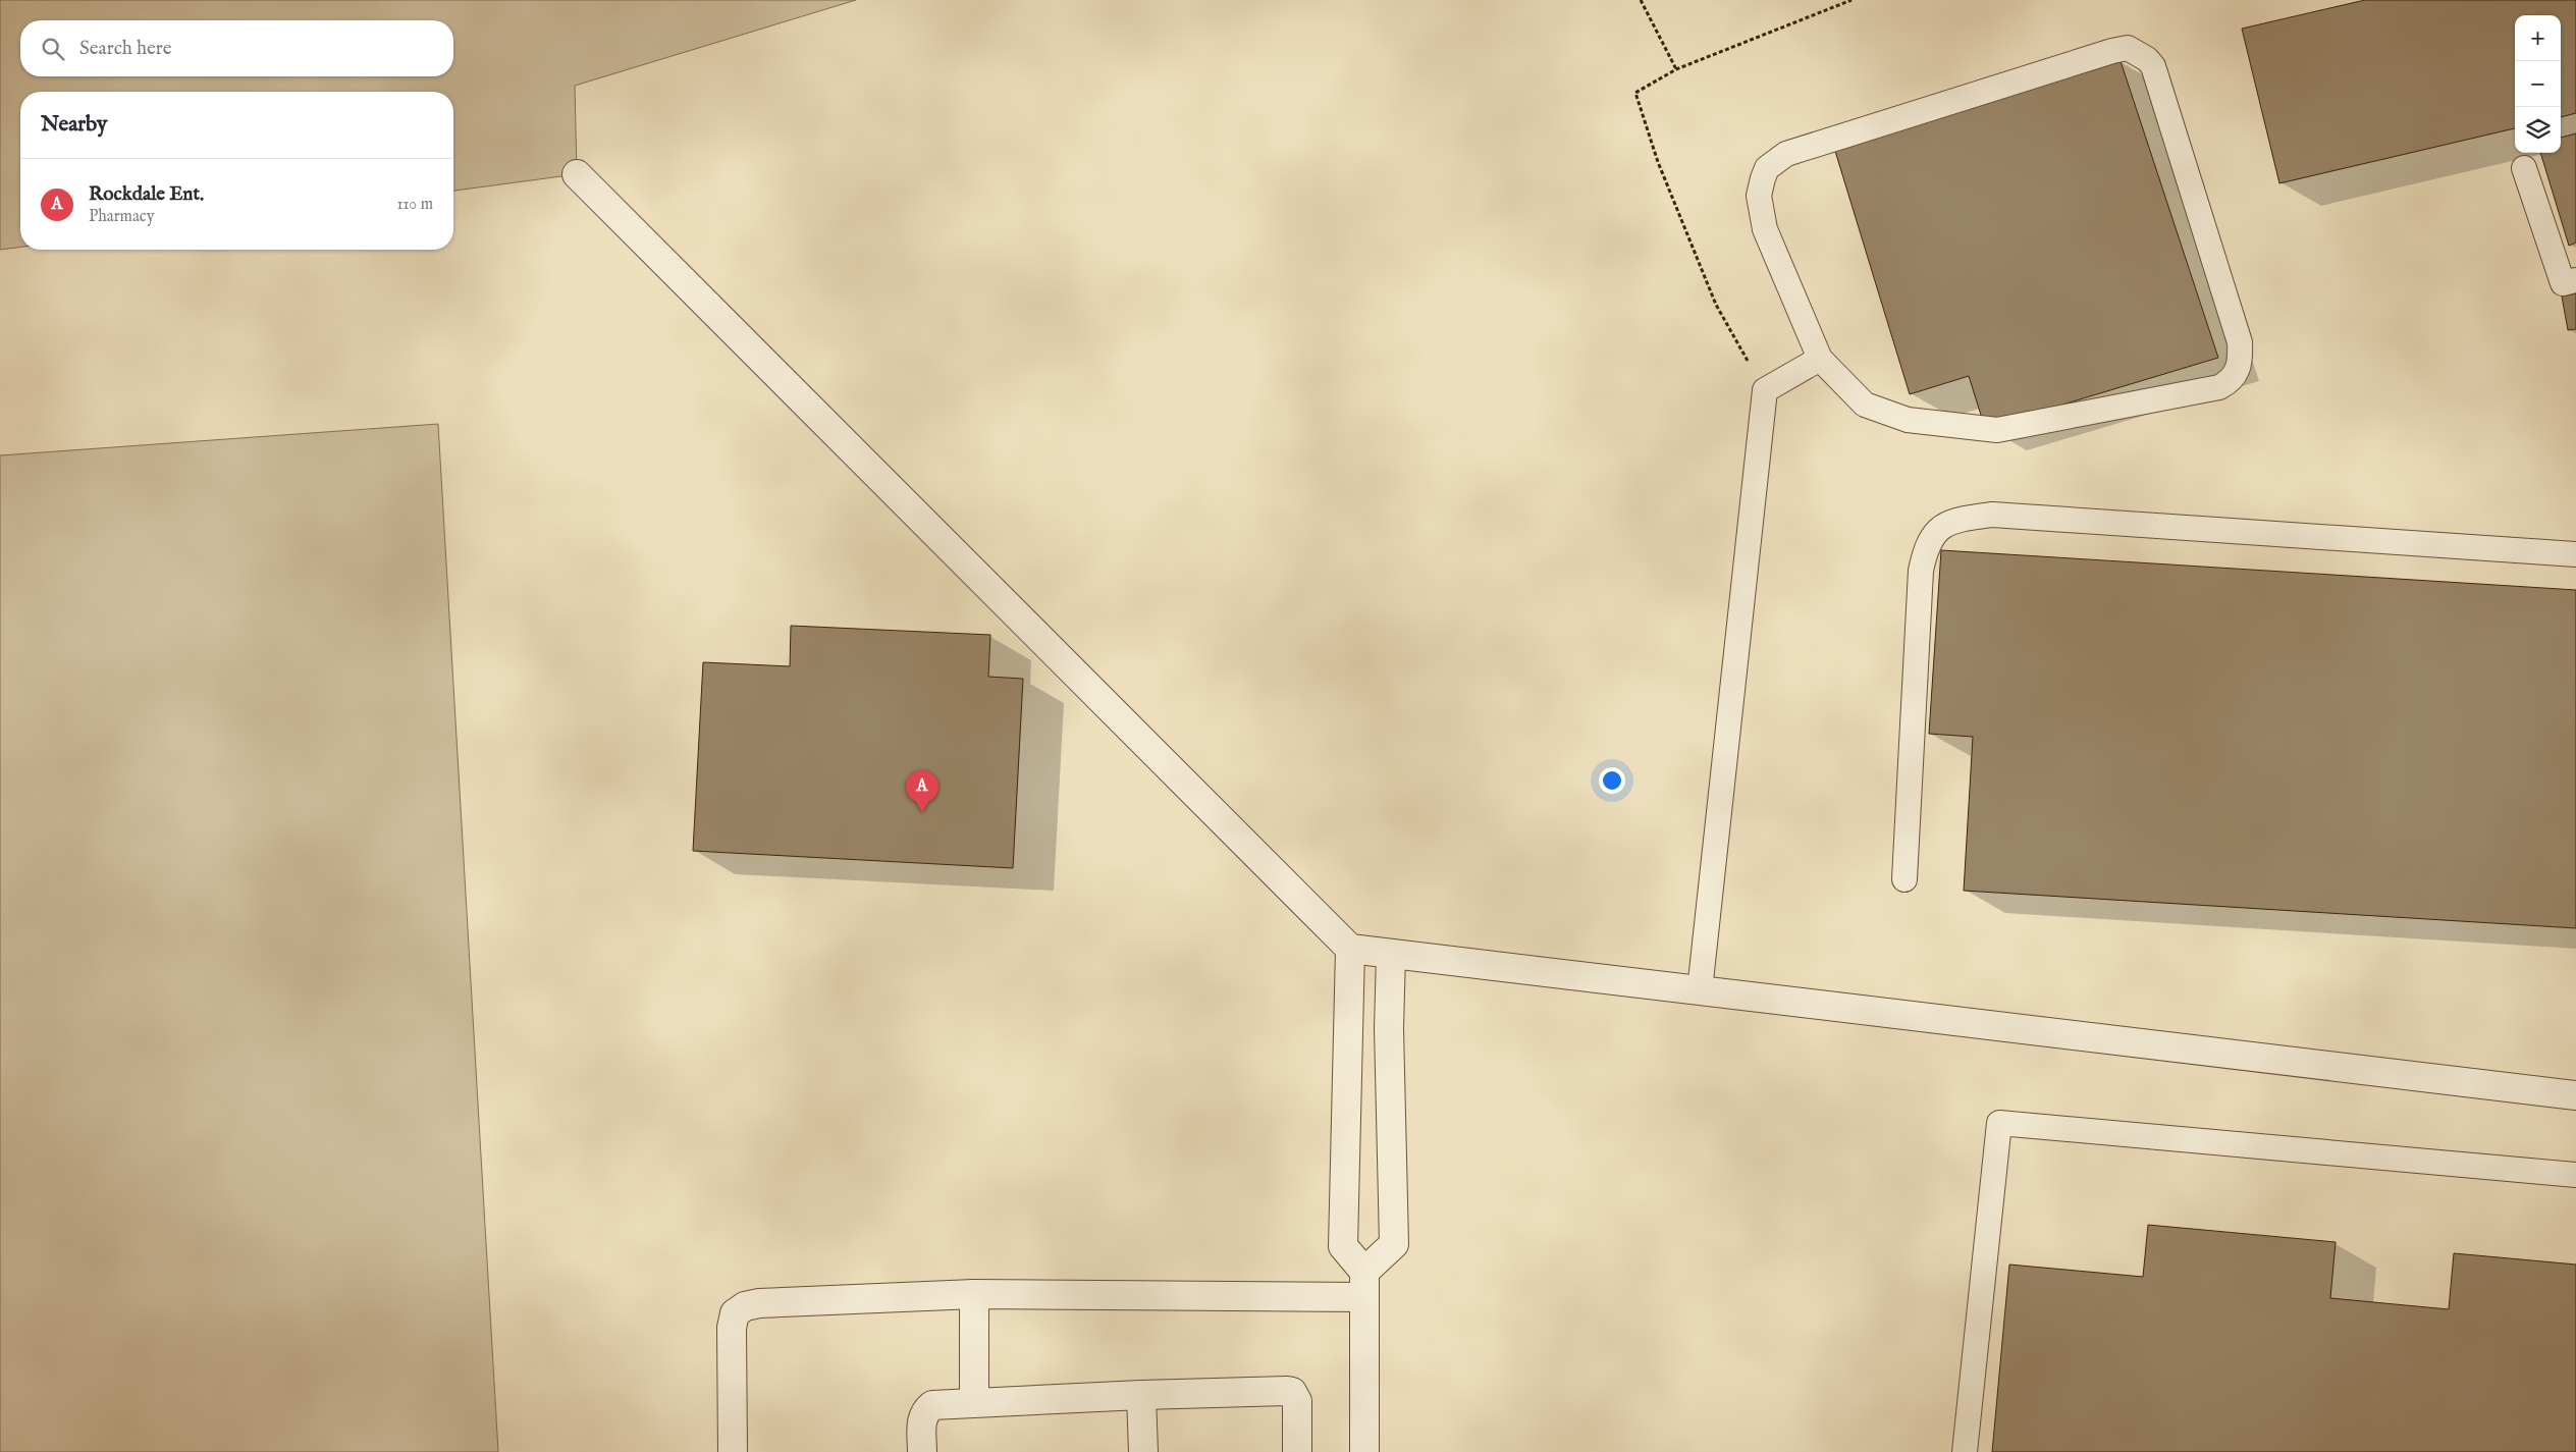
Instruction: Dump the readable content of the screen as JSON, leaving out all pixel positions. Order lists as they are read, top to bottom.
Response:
{
  "page": {
    "map_buttons": ["+", "−"],
    "search": "Search here",
    "heading": "Nearby",
    "list": [
      {
        "mark": "A",
        "name": "Rockdale Ent.",
        "note": "Pharmacy",
        "value": "110 m"
      }
    ],
    "pins": "A"
  }
}
